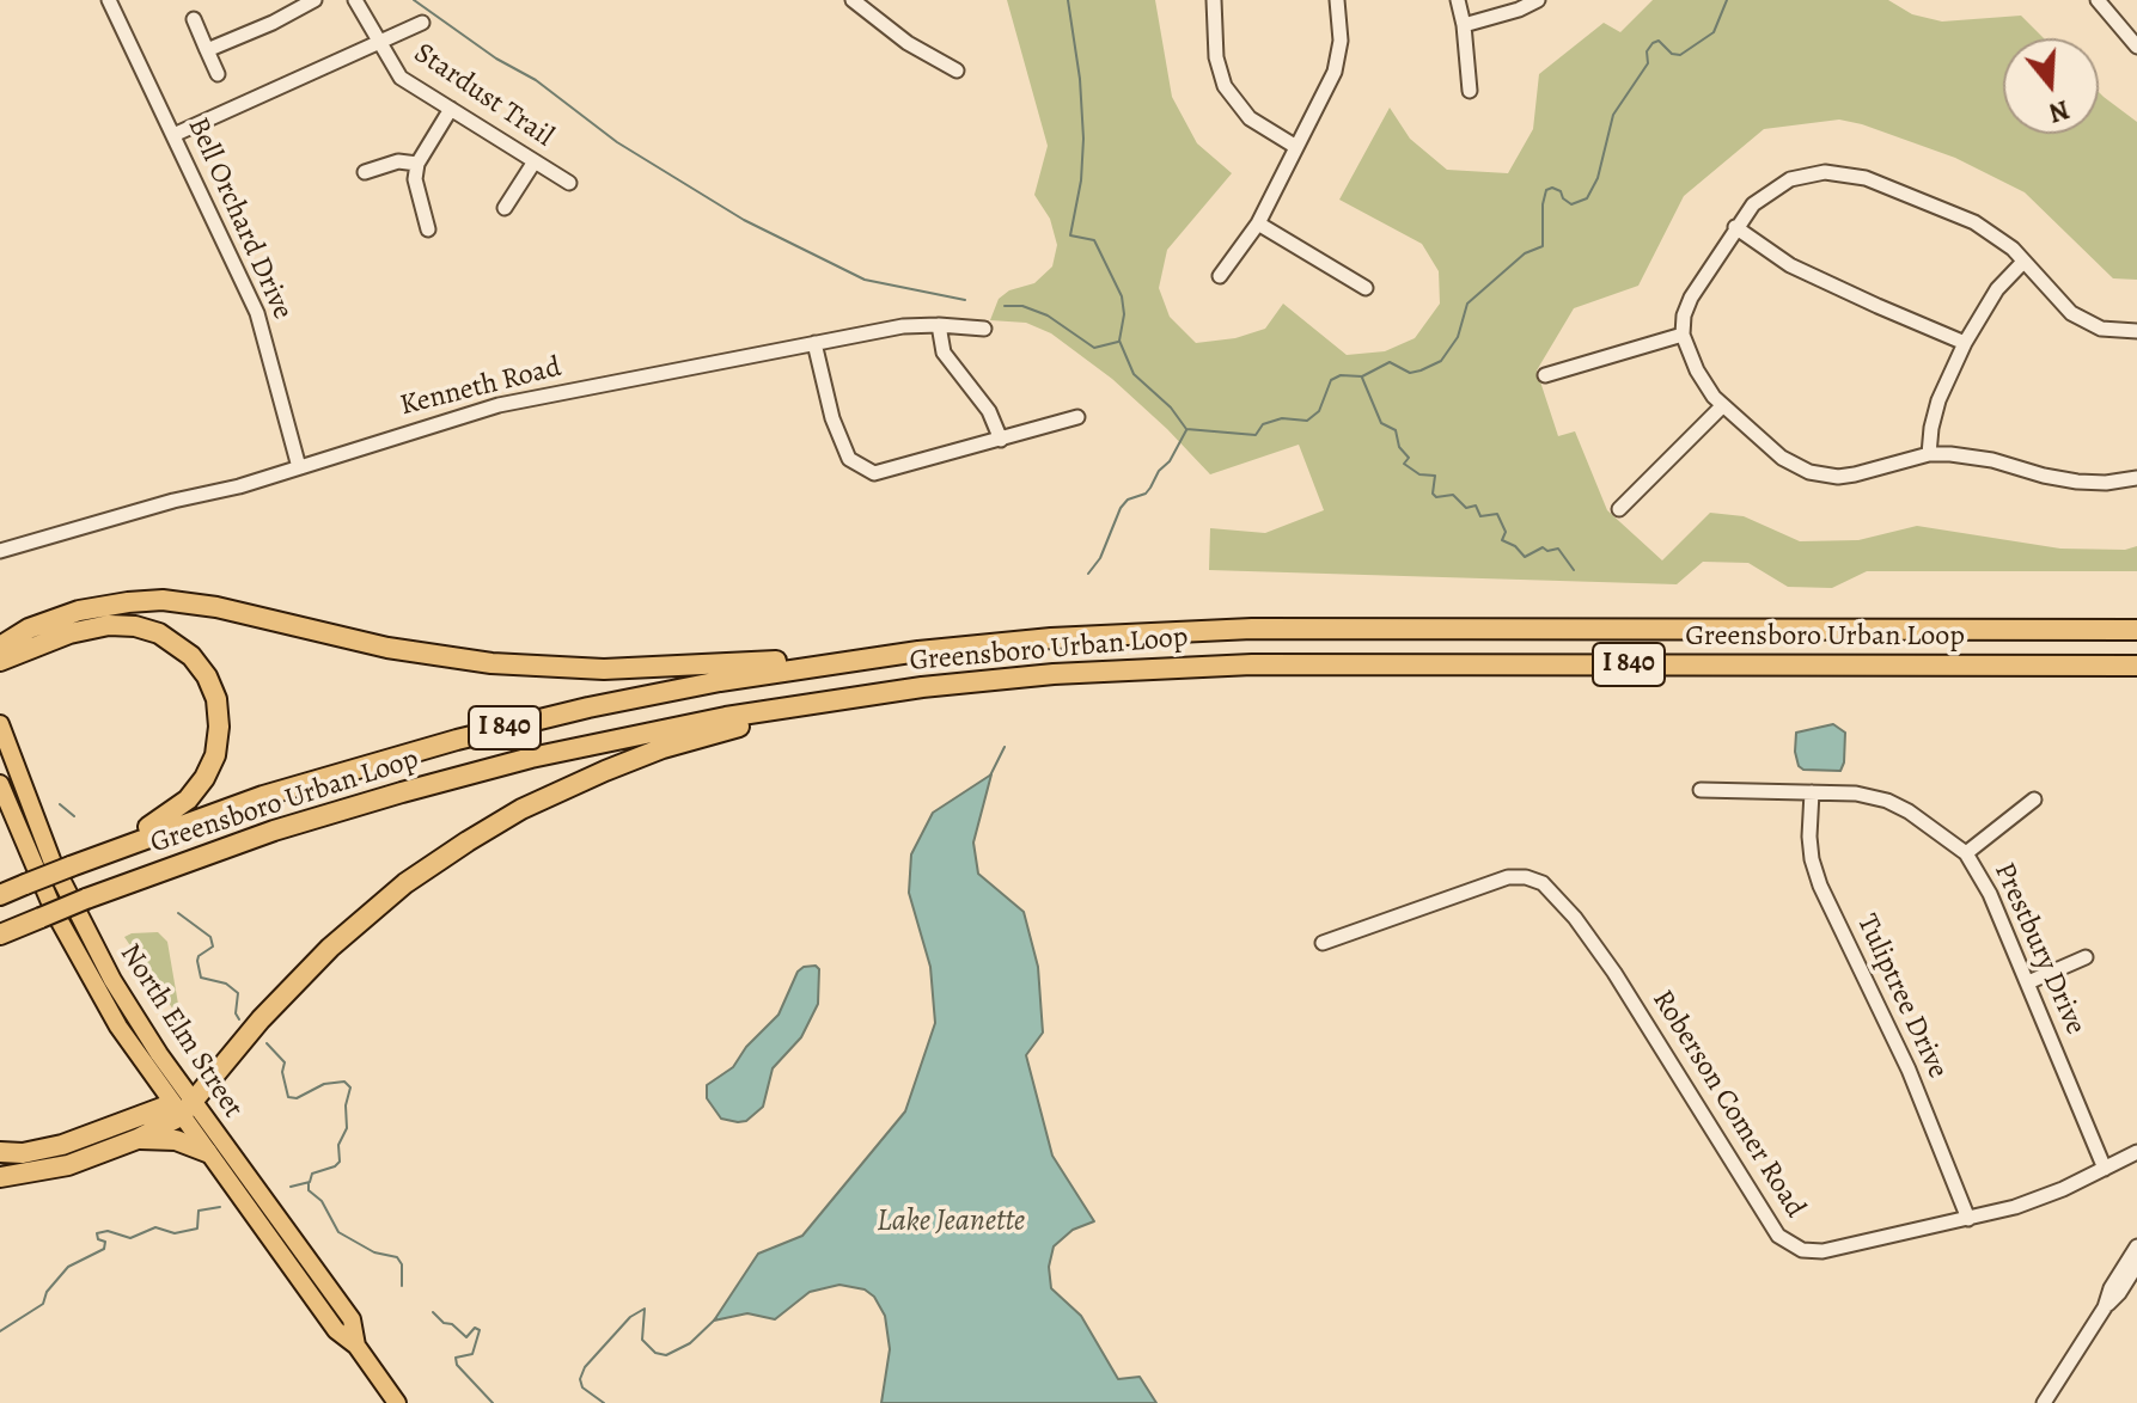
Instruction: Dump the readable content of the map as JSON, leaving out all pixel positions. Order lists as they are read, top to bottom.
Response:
{
  "streets": {
    "highway": ["Greensboro Urban Loop", "I 840"],
    "main road": ["North Elm Street"],
    "street": [
      "Stardust Trail",
      "Bell Orchard Drive",
      "Kenneth Road",
      "Prestbury Drive",
      "Tuliptree Drive",
      "Roberson Comer Road"
    ]
  },
  "crossings": [
    ["Bell Orchard Drive", "Kenneth Road"],
    ["Prestbury Drive", "Tuliptree Drive"],
    ["Prestbury Drive", "Roberson Comer Road"],
    ["Tuliptree Drive", "Roberson Comer Road"]
  ],
  "water": ["Lake Jeanette"],
  "north": "bottom"
}
